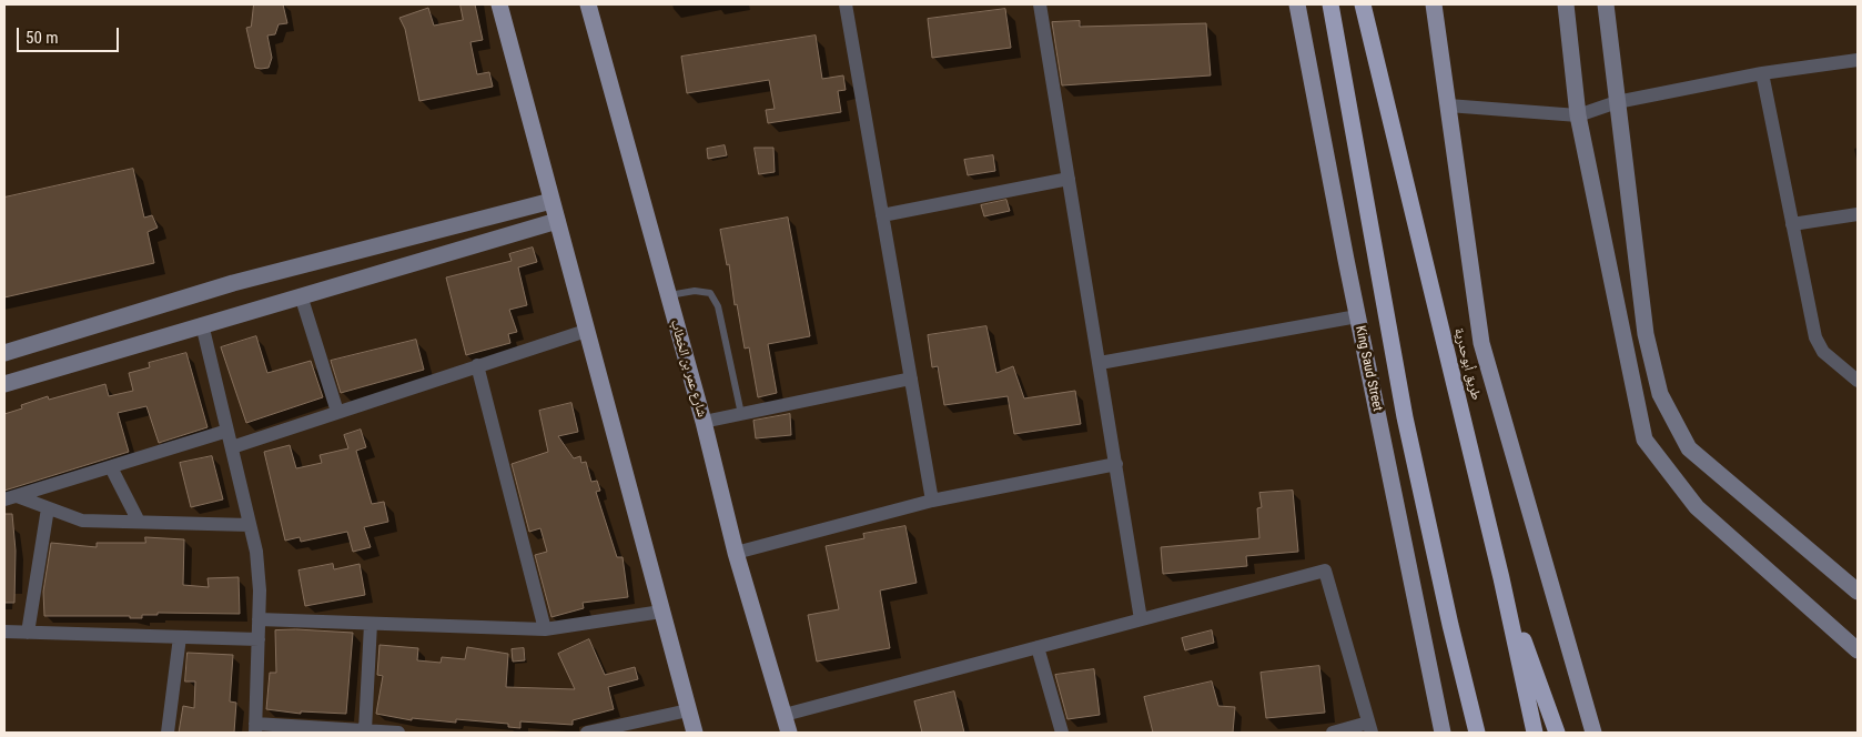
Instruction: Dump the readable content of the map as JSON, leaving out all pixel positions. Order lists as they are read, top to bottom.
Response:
{
  "streets": {
    "highway": ["طريق أبوحدرية"],
    "main road": ["شارع عمر بن الخطاب", "King Saud Street"]
  },
  "scale_bar": "50 m"
}
